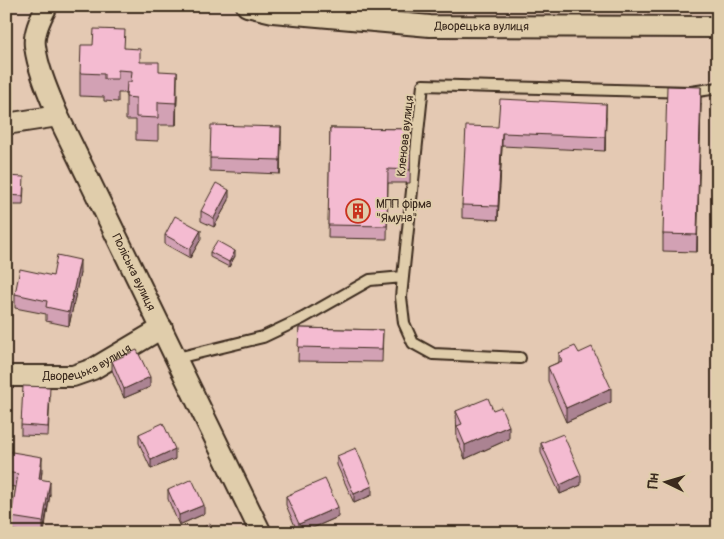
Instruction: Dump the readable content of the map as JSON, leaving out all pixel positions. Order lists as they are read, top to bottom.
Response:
{
  "streets": {
    "street": ["Дворецька вулиця", "Поліська вулиця"],
    "lane": ["Кленова вулиця"]
  },
  "crossings": [
    ["Дворецька вулиця", "Поліська вулиця"]
  ],
  "places": {
    "building": ["МПП фірма \"Ямуна\""]
  },
  "north": "left"
}
